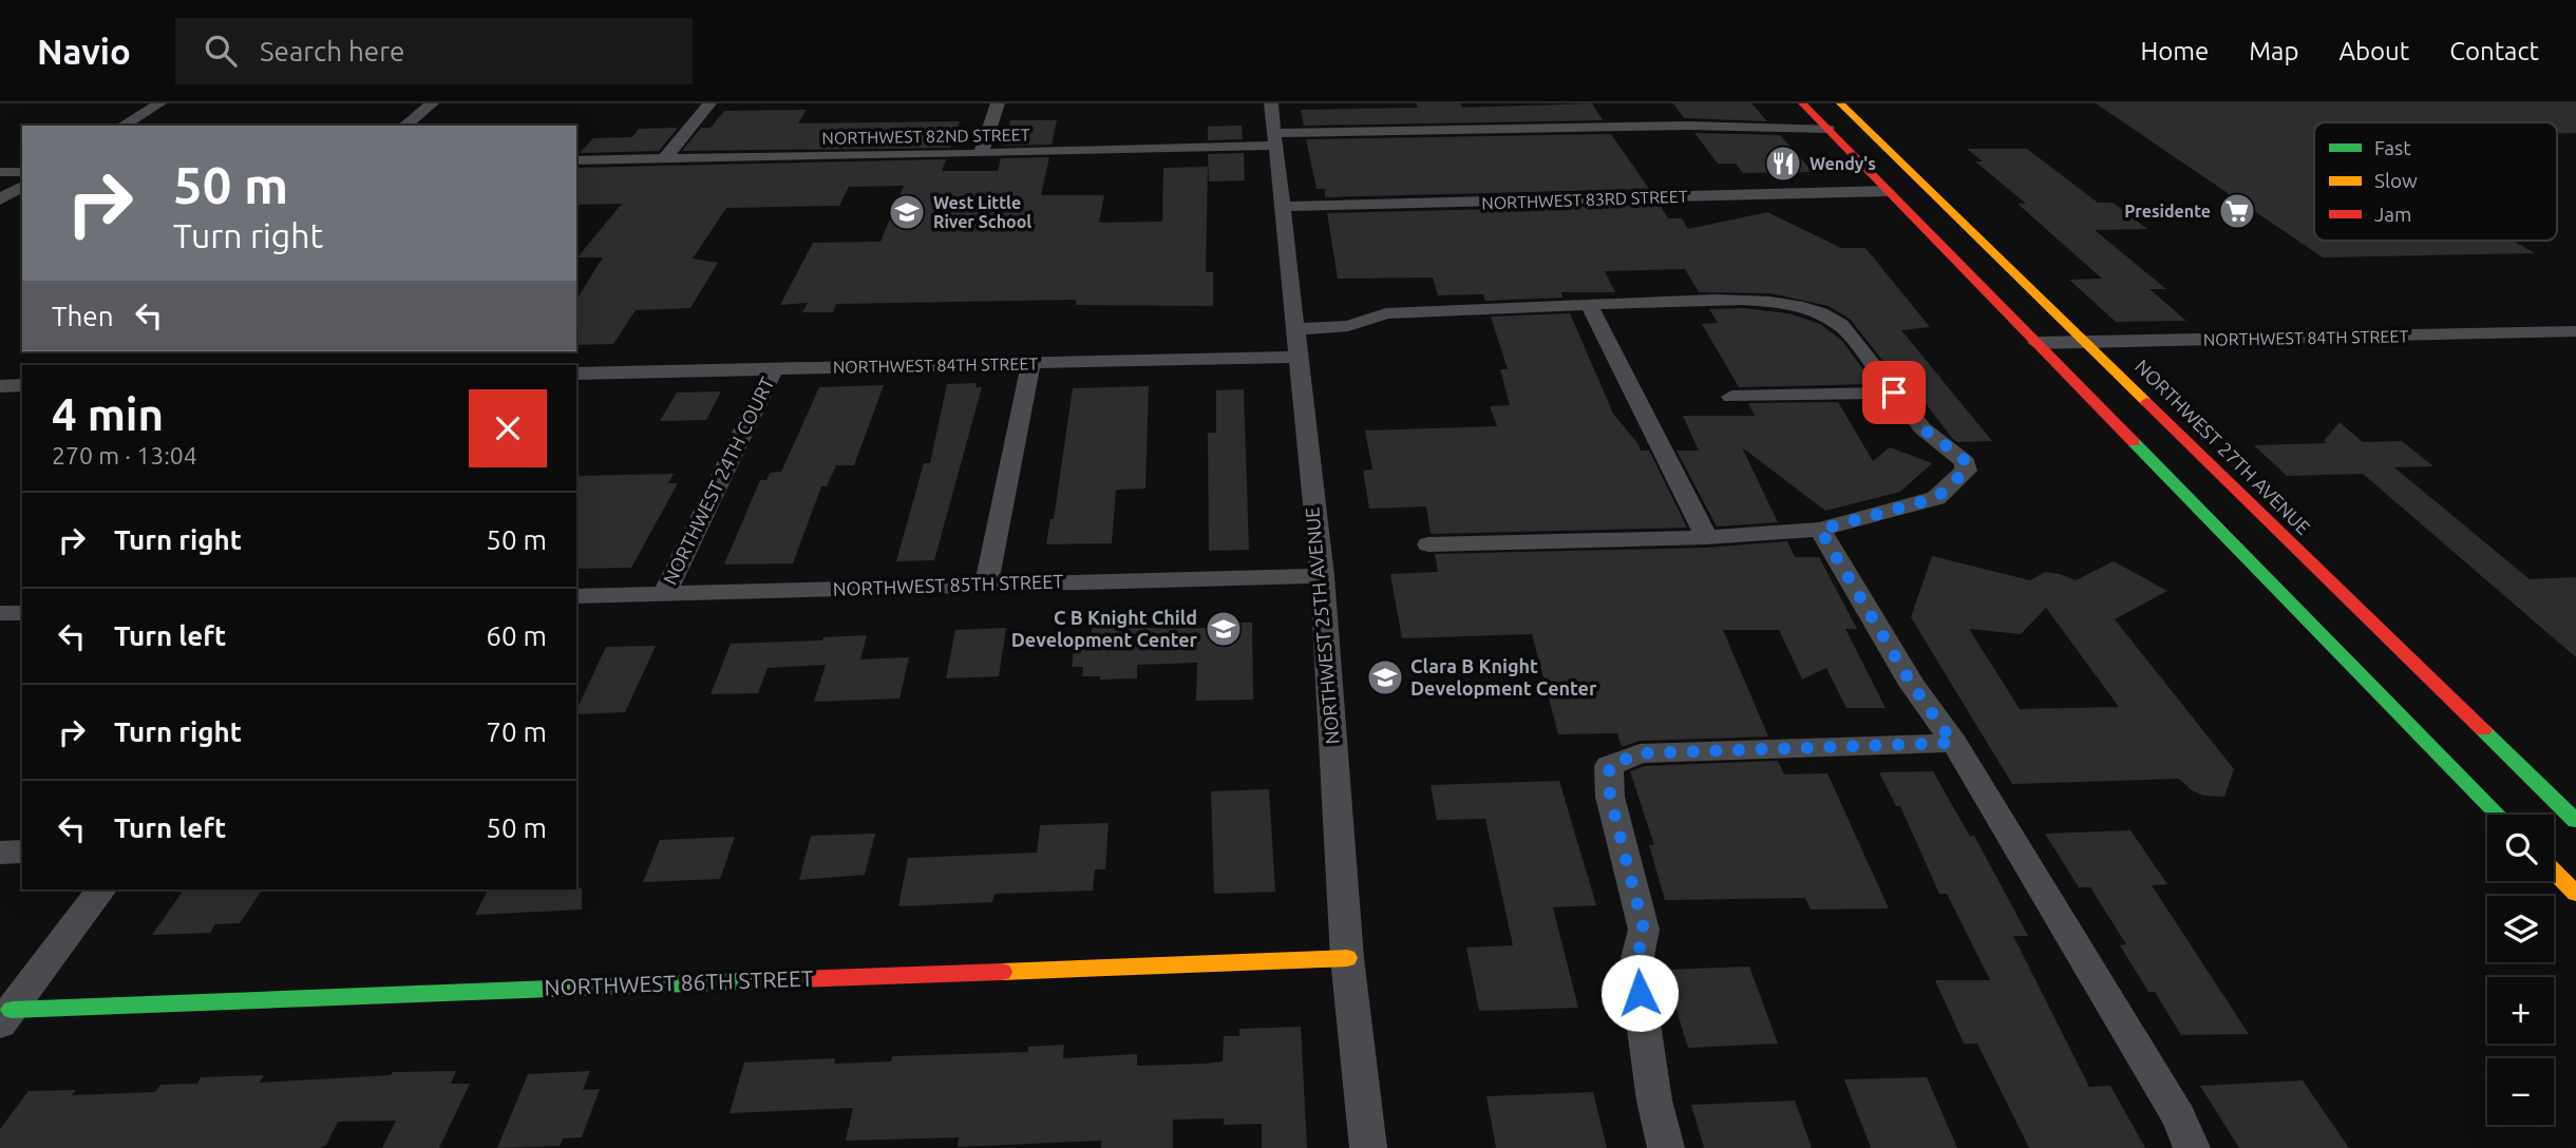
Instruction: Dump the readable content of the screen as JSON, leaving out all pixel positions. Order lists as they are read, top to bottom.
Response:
{
  "streets": {
    "main road": ["NORTHWEST 27TH AVENUE", "NORTHWEST 86TH STREET"],
    "street": [
      "NORTHWEST 82ND STREET",
      "NORTHWEST 83RD STREET",
      "NORTHWEST 84TH STREET",
      "NORTHWEST 24TH COURT",
      "NORTHWEST 85TH STREET",
      "NORTHWEST 25TH AVENUE"
    ]
  },
  "crossings": [
    ["NORTHWEST 82ND STREET", "NORTHWEST 25TH AVENUE"],
    ["NORTHWEST 83RD STREET", "NORTHWEST 25TH AVENUE"],
    ["NORTHWEST 84TH STREET", "NORTHWEST 27TH AVENUE"],
    ["NORTHWEST 84TH STREET", "NORTHWEST 24TH COURT"],
    ["NORTHWEST 84TH STREET", "NORTHWEST 25TH AVENUE"],
    ["NORTHWEST 24TH COURT", "NORTHWEST 85TH STREET"],
    ["NORTHWEST 85TH STREET", "NORTHWEST 25TH AVENUE"],
    ["NORTHWEST 25TH AVENUE", "NORTHWEST 86TH STREET"]
  ],
  "places": {
    "restaurant": ["Wendy's"],
    "supermarket": ["Presidente"],
    "school or university": ["West Little River School", "C B Knight Child Development Center", "Clara B Knight Development Center"]
  },
  "legend": ["Fast", "Slow", "Jam"],
  "page": {
    "header": "Navio",
    "search": "Search here",
    "nav": [
      "Home",
      "Map",
      "About",
      "Contact"
    ],
    "turn": ["50 m", "Turn right"],
    "then": "Then",
    "heading": ["4 min", "270 m · 13:04"],
    "list": [
      {
        "name": "Turn right",
        "value": "50 m"
      },
      {
        "name": "Turn left",
        "value": "60 m"
      },
      {
        "name": "Turn right",
        "value": "70 m"
      },
      {
        "name": "Turn left",
        "value": "50 m"
      }
    ],
    "map_buttons": ["+", "−"]
  }
}
